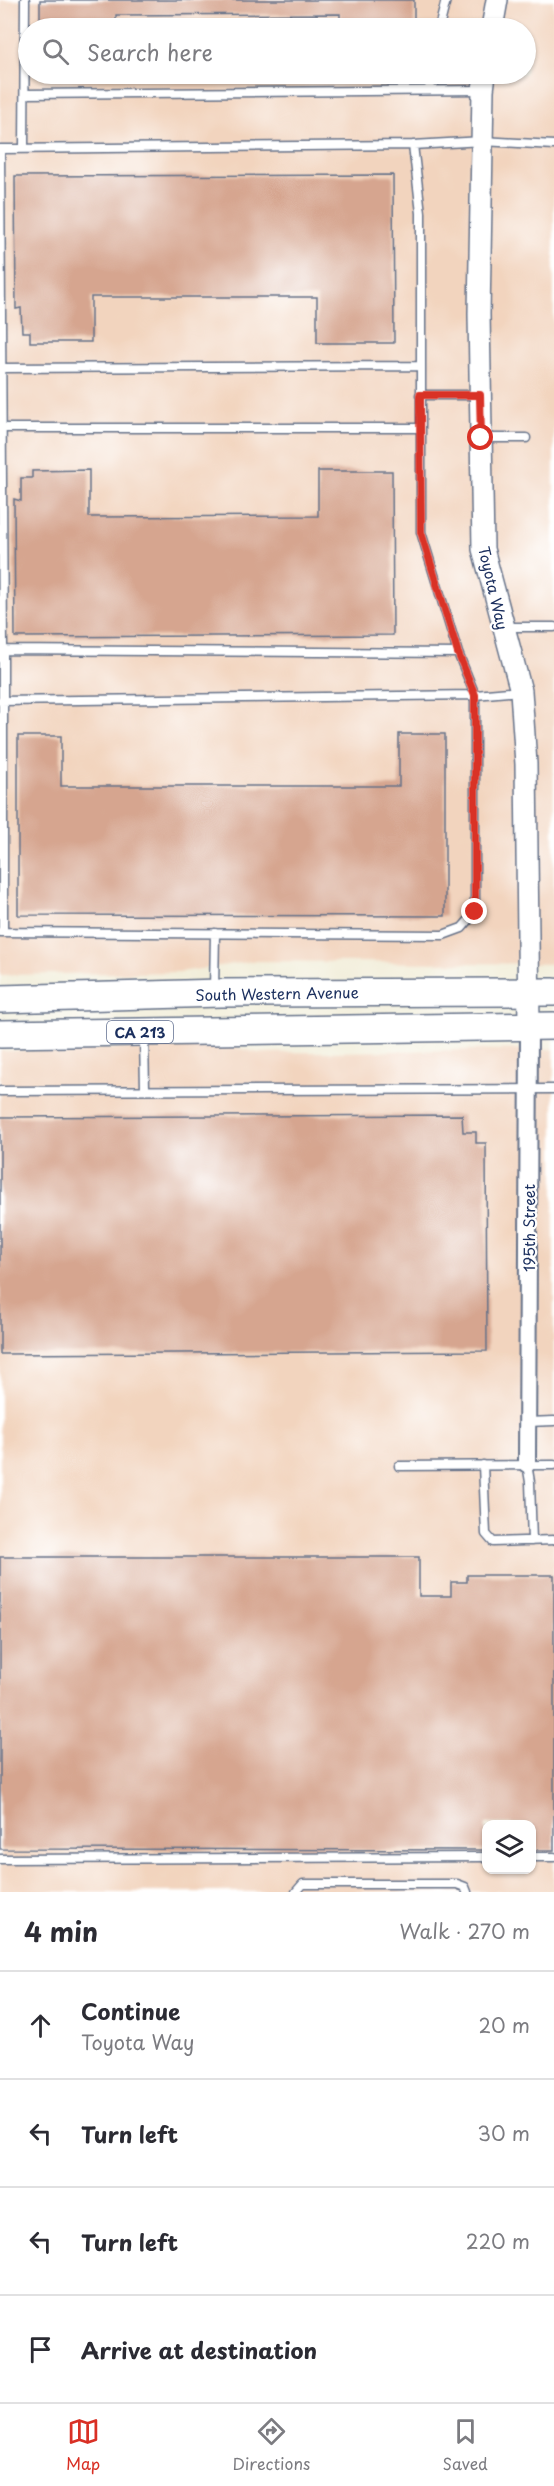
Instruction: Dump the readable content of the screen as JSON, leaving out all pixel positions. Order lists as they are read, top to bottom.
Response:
{
  "streets": {
    "main road": ["South Western Avenue", "CA 213"],
    "street": ["Toyota Way", "195th Street"]
  },
  "crossings": [
    ["Toyota Way", "South Western Avenue"],
    ["Toyota Way", "195th Street"],
    ["South Western Avenue", "195th Street"],
    ["CA 213", "195th Street"]
  ],
  "page": {
    "search": "Search here",
    "heading": ["4 min", "Walk · 270 m"],
    "list": [
      ["Continue", "Toyota Way", "20 m"],
      ["Turn left", "30 m"],
      ["Turn left", "220 m"],
      "Arrive at destination"
    ],
    "nav": ["Map", "Directions", "Saved"]
  }
}
